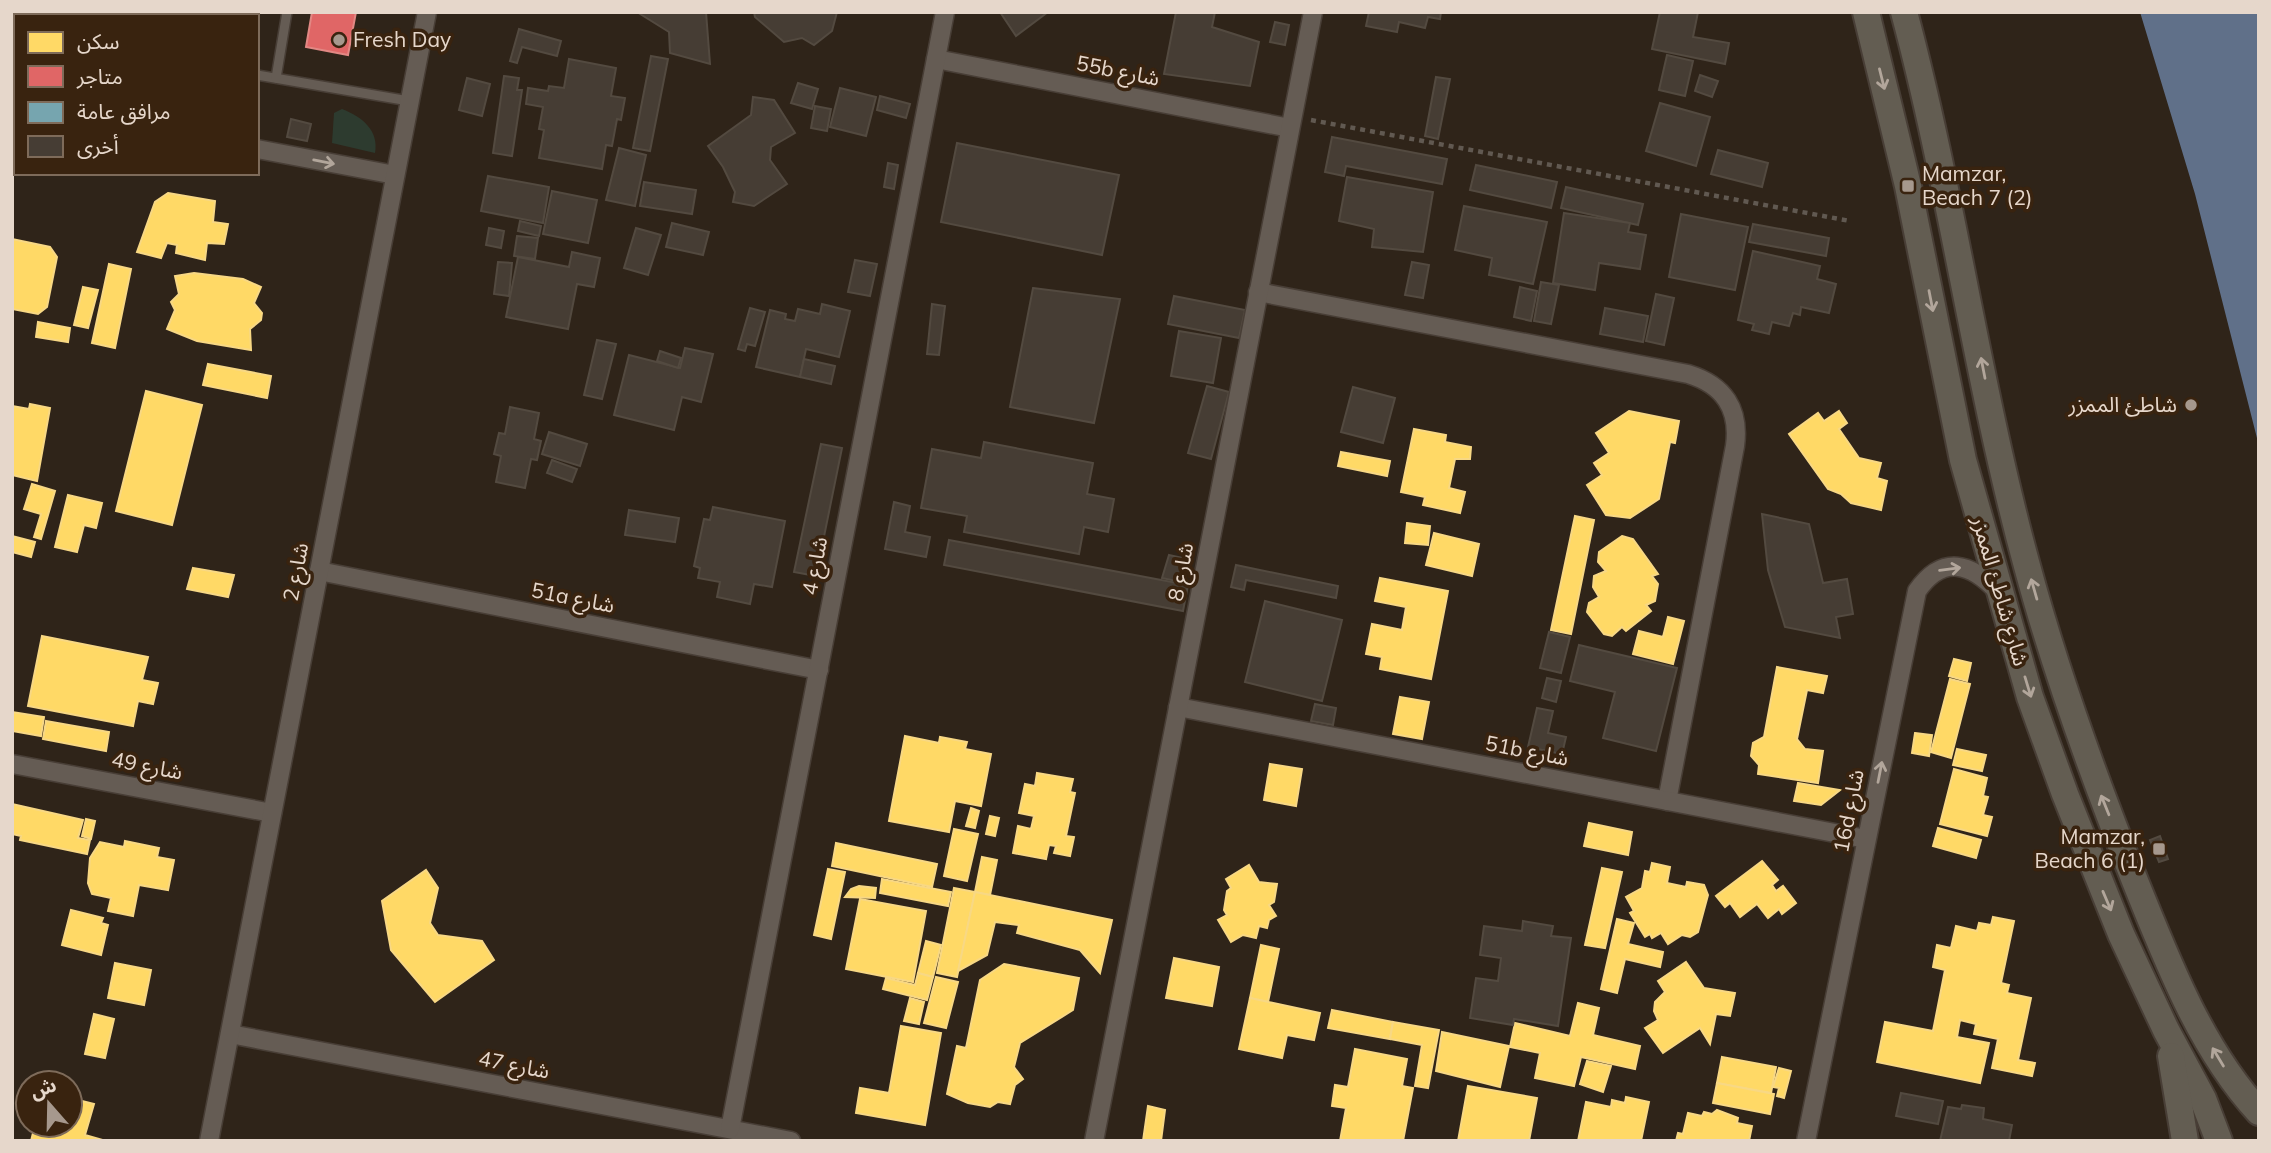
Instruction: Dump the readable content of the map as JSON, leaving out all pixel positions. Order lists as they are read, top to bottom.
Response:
{
  "streets": {
    "main road": ["شارع شاطئ الممزر"],
    "street": [
      "55b شارع",
      "شارع 4",
      "شارع 2",
      "شارع 8",
      "51a شارع",
      "51b شارع",
      "شارع 49",
      "16d شارع",
      "شارع 47"
    ]
  },
  "crossings": [
    ["55b شارع", "شارع 4"],
    ["55b شارع", "شارع 8"],
    ["شارع 4", "51a شارع"],
    ["شارع 4", "شارع 47"],
    ["شارع 2", "51a شارع"],
    ["شارع 2", "شارع 49"],
    ["شارع 2", "شارع 47"],
    ["شارع 8", "51b شارع"],
    ["شارع شاطئ الممزر", "16d شارع"],
    ["51b شارع", "16d شارع"]
  ],
  "places": {
    "other": ["Fresh Day", "شاطئ الممزر"],
    "transit": ["Mamzar, Beach 7 (2)", "Mamzar, Beach 6 (1)"]
  },
  "legend": [
    "سكن",
    "متاجر",
    "مرافق عامة",
    "أخرى"
  ],
  "north": "top"
}
